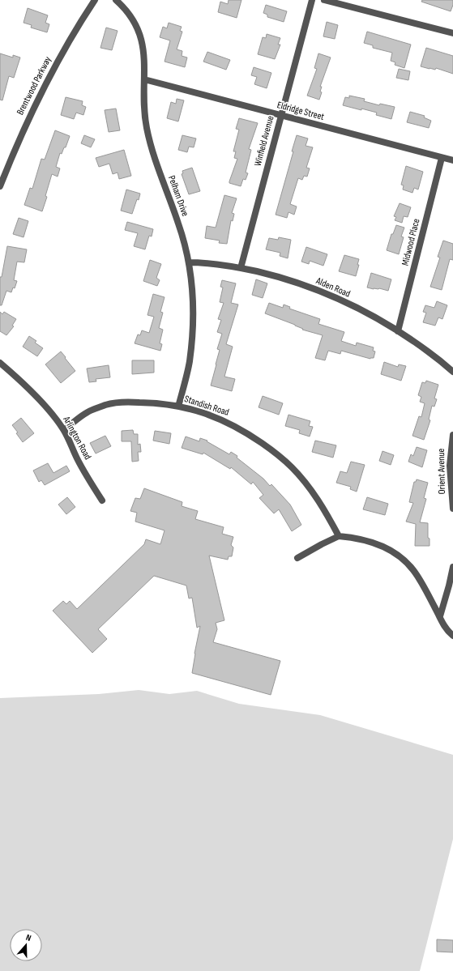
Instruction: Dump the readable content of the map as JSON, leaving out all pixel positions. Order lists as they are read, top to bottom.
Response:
{
  "streets": {
    "street": [
      "Brentwood Parkway",
      "Eldridge Street",
      "Winfield Avenue",
      "Pelham Drive",
      "Midwood Place",
      "Alden Road",
      "Standish Road",
      "Arlington Road",
      "Orient Avenue"
    ]
  },
  "crossings": [
    ["Eldridge Street", "Winfield Avenue"],
    ["Eldridge Street", "Pelham Drive"],
    ["Eldridge Street", "Midwood Place"],
    ["Winfield Avenue", "Alden Road"],
    ["Pelham Drive", "Alden Road"],
    ["Pelham Drive", "Standish Road"],
    ["Midwood Place", "Alden Road"],
    ["Standish Road", "Arlington Road"]
  ],
  "north": "top"
}
